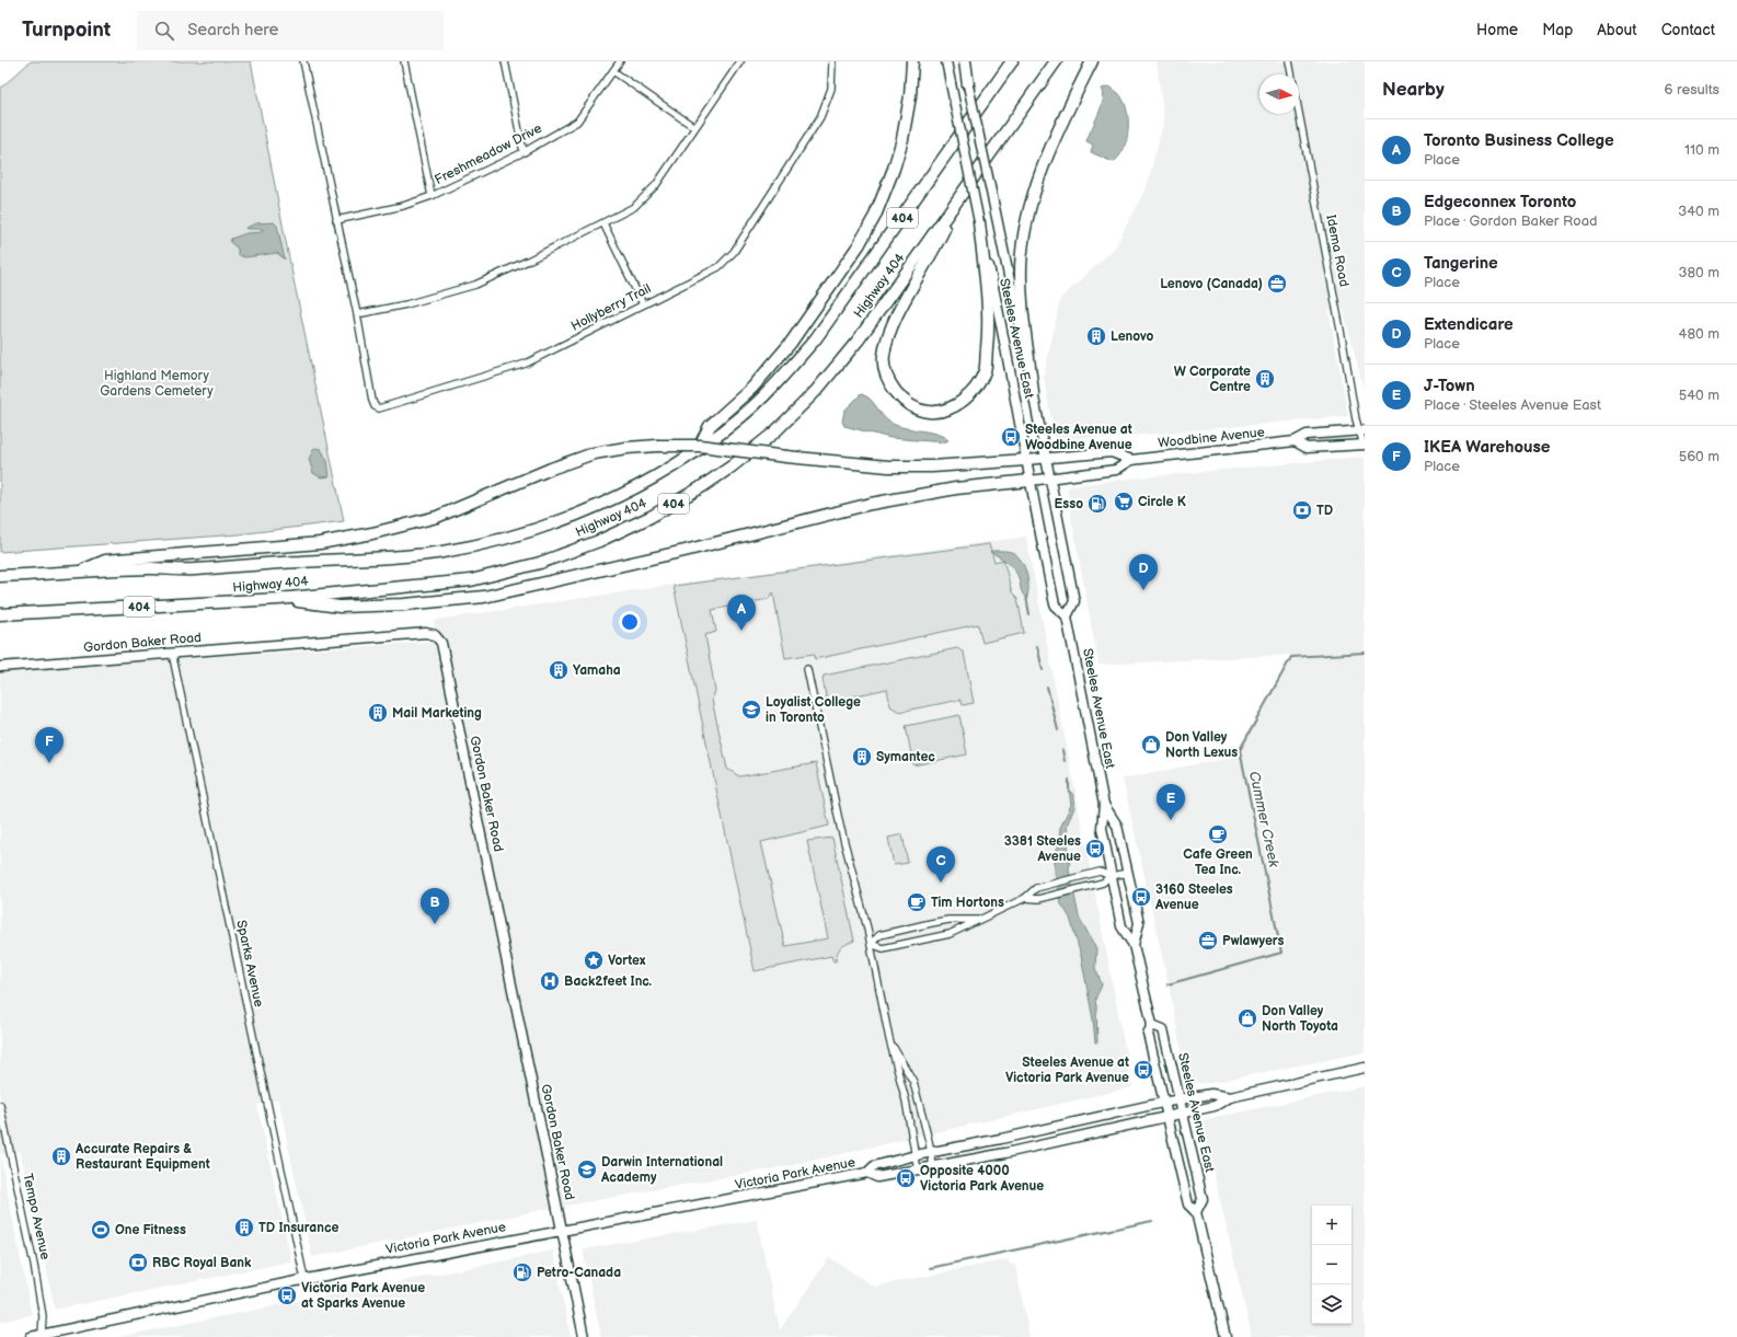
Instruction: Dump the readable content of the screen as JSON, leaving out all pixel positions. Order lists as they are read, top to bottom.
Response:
{
  "streets": {
    "highway": ["404", "Highway 404"],
    "main road": [
      "Steeles Avenue East",
      "Woodbine Avenue",
      "Gordon Baker Road",
      "Victoria Park Avenue"
    ],
    "street": [
      "Freshmeadow Drive",
      "Idema Road",
      "Hollyberry Trail",
      "Sparks Avenue",
      "Tempo Avenue"
    ]
  },
  "crossings": [
    ["Freshmeadow Drive", "Hollyberry Trail"],
    ["Idema Road", "Woodbine Avenue"],
    ["Steeles Avenue East", "Woodbine Avenue"],
    ["Steeles Avenue East", "Victoria Park Avenue"],
    ["Gordon Baker Road", "Sparks Avenue"],
    ["Gordon Baker Road", "Victoria Park Avenue"],
    ["Sparks Avenue", "Victoria Park Avenue"],
    ["Victoria Park Avenue", "Tempo Avenue"]
  ],
  "water": ["Cummer Creek"],
  "parks": ["Highland Memory Gardens Cemetery"],
  "places": {
    "office": ["Lenovo (Canada)", "Pwlawyers"],
    "building": [
      "Lenovo",
      "W Corporate Centre",
      "Yamaha",
      "Mail Marketing",
      "Symantec",
      "Accurate Repairs & Restaurant Equipment",
      "TD Insurance"
    ],
    "bus stop": [
      "Steeles Avenue at Woodbine Avenue",
      "3381 Steeles Avenue",
      "3160 Steeles Avenue",
      "Steeles Avenue at Victoria Park Avenue",
      "Opposite 4000 Victoria Park Avenue",
      "Victoria Park Avenue at Sparks Avenue"
    ],
    "supermarket": ["Circle K"],
    "fuel station": ["Esso", "Petro-Canada"],
    "bank": ["TD", "RBC Royal Bank"],
    "school or university": ["Loyalist College in Toronto", "Darwin International Academy"],
    "shop": ["Don Valley North Lexus", "Don Valley North Toyota"],
    "cafe": ["Cafe Green Tea Inc.", "Tim Hortons"],
    "place": ["Vortex"],
    "hospital": ["Back2feet Inc."],
    "sports": ["One Fitness"]
  },
  "north": "right",
  "page": {
    "header": "Turnpoint",
    "search": "Search here",
    "nav": [
      "Home",
      "Map",
      "About",
      "Contact"
    ],
    "heading": ["Nearby", "6 results"],
    "list": [
      {
        "mark": "A",
        "name": "Toronto Business College",
        "note": "Place",
        "value": "110 m"
      },
      {
        "mark": "B",
        "name": "Edgeconnex Toronto",
        "note": "Place · Gordon Baker Road",
        "value": "340 m"
      },
      {
        "mark": "C",
        "name": "Tangerine",
        "note": "Place",
        "value": "380 m"
      },
      {
        "mark": "D",
        "name": "Extendicare",
        "note": "Place",
        "value": "480 m"
      },
      {
        "mark": "E",
        "name": "J-Town",
        "note": "Place · Steeles Avenue East",
        "value": "540 m"
      },
      {
        "mark": "F",
        "name": "IKEA Warehouse",
        "note": "Place",
        "value": "560 m"
      }
    ],
    "pins": [
      "D",
      "A",
      "F",
      "E",
      "C",
      "B"
    ],
    "map_buttons": ["+", "−"]
  }
}
